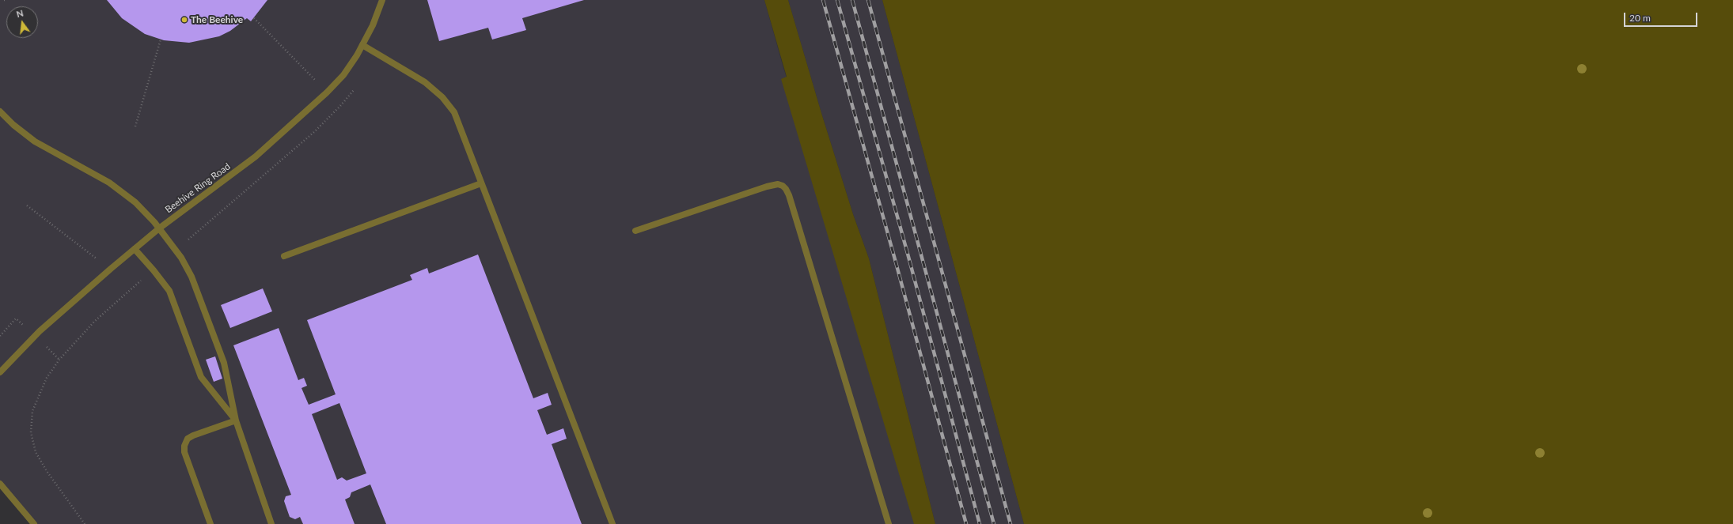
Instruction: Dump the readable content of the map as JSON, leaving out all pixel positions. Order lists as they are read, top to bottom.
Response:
{
  "streets": {
    "street": ["Beehive Ring Road"]
  },
  "places": ["The Beehive"],
  "scale_bar": "20 m",
  "north": "top"
}
